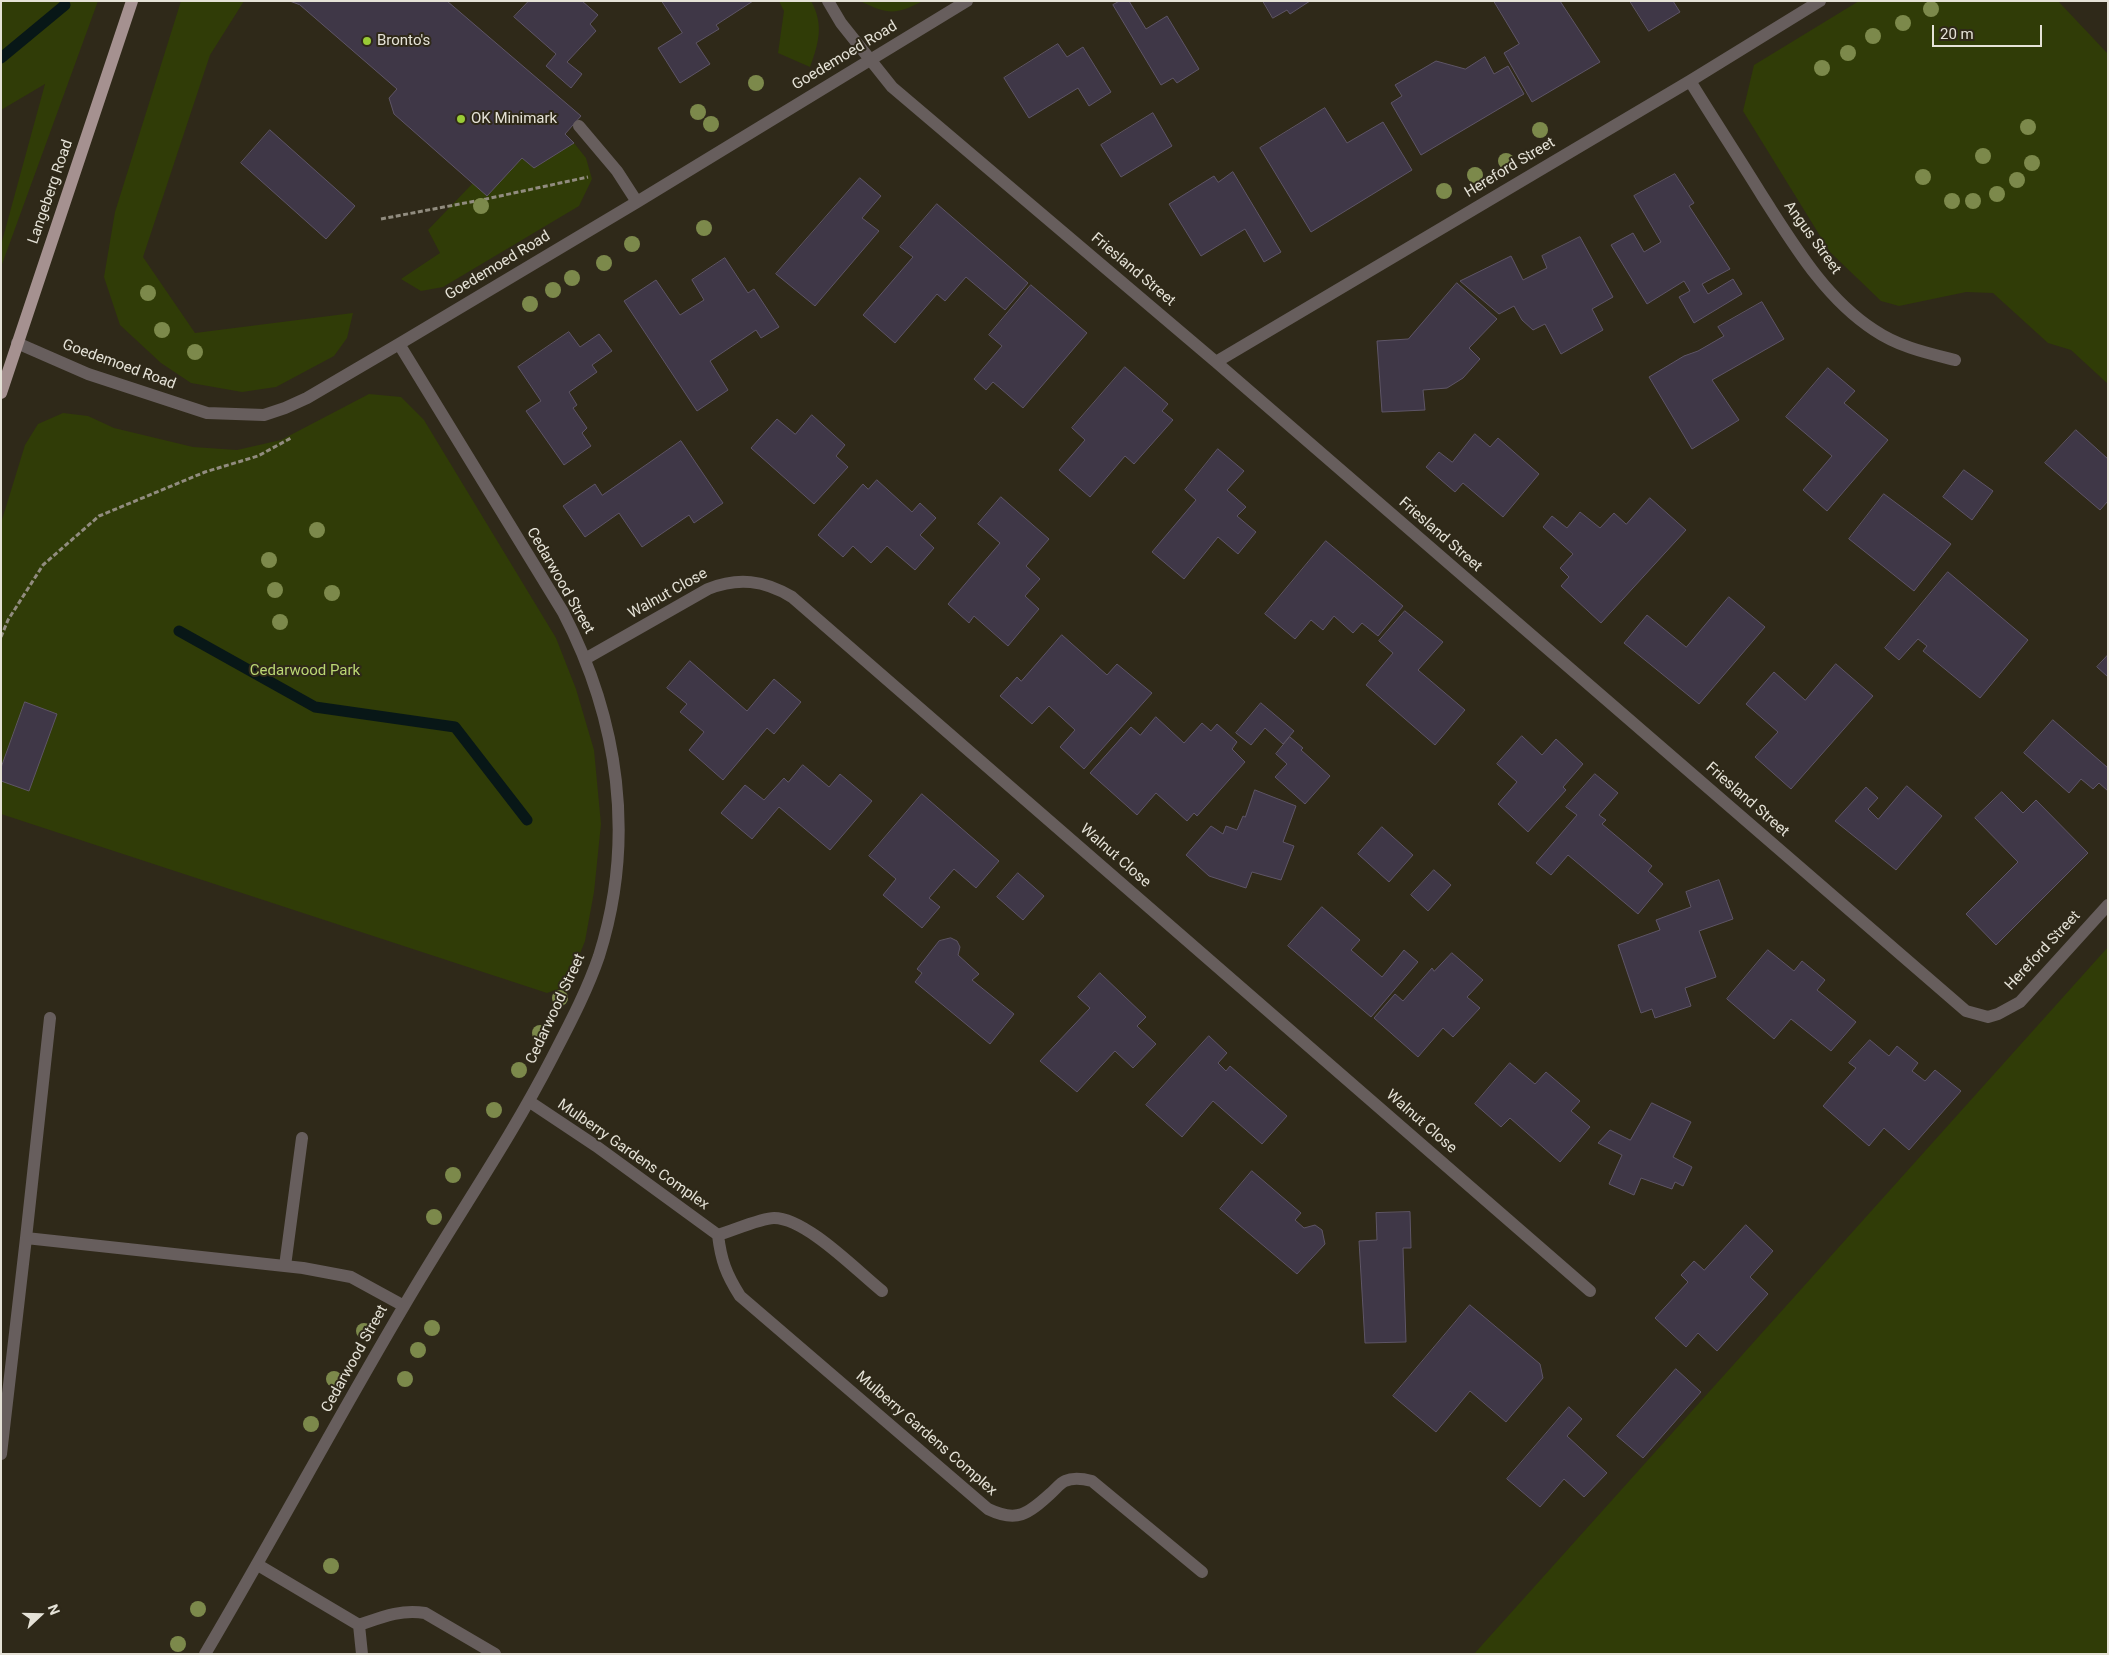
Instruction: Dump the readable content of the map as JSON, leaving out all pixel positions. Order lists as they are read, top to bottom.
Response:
{
  "streets": {
    "main road": ["Langeberg Road"],
    "street": [
      "Goedemoed Road",
      "Hereford Street",
      "Angus Street",
      "Friesland Street",
      "Cedarwood Street",
      "Walnut Close",
      "Mulberry Gardens Complex"
    ]
  },
  "crossings": [
    ["Goedemoed Road", "Langeberg Road"],
    ["Goedemoed Road", "Friesland Street"],
    ["Goedemoed Road", "Cedarwood Street"],
    ["Hereford Street", "Angus Street"],
    ["Hereford Street", "Friesland Street"],
    ["Cedarwood Street", "Walnut Close"],
    ["Cedarwood Street", "Mulberry Gardens Complex"]
  ],
  "parks": ["Cedarwood Park"],
  "places": ["Bronto's", "OK Minimark"],
  "scale_bar": "20 m",
  "north": "right"
}
